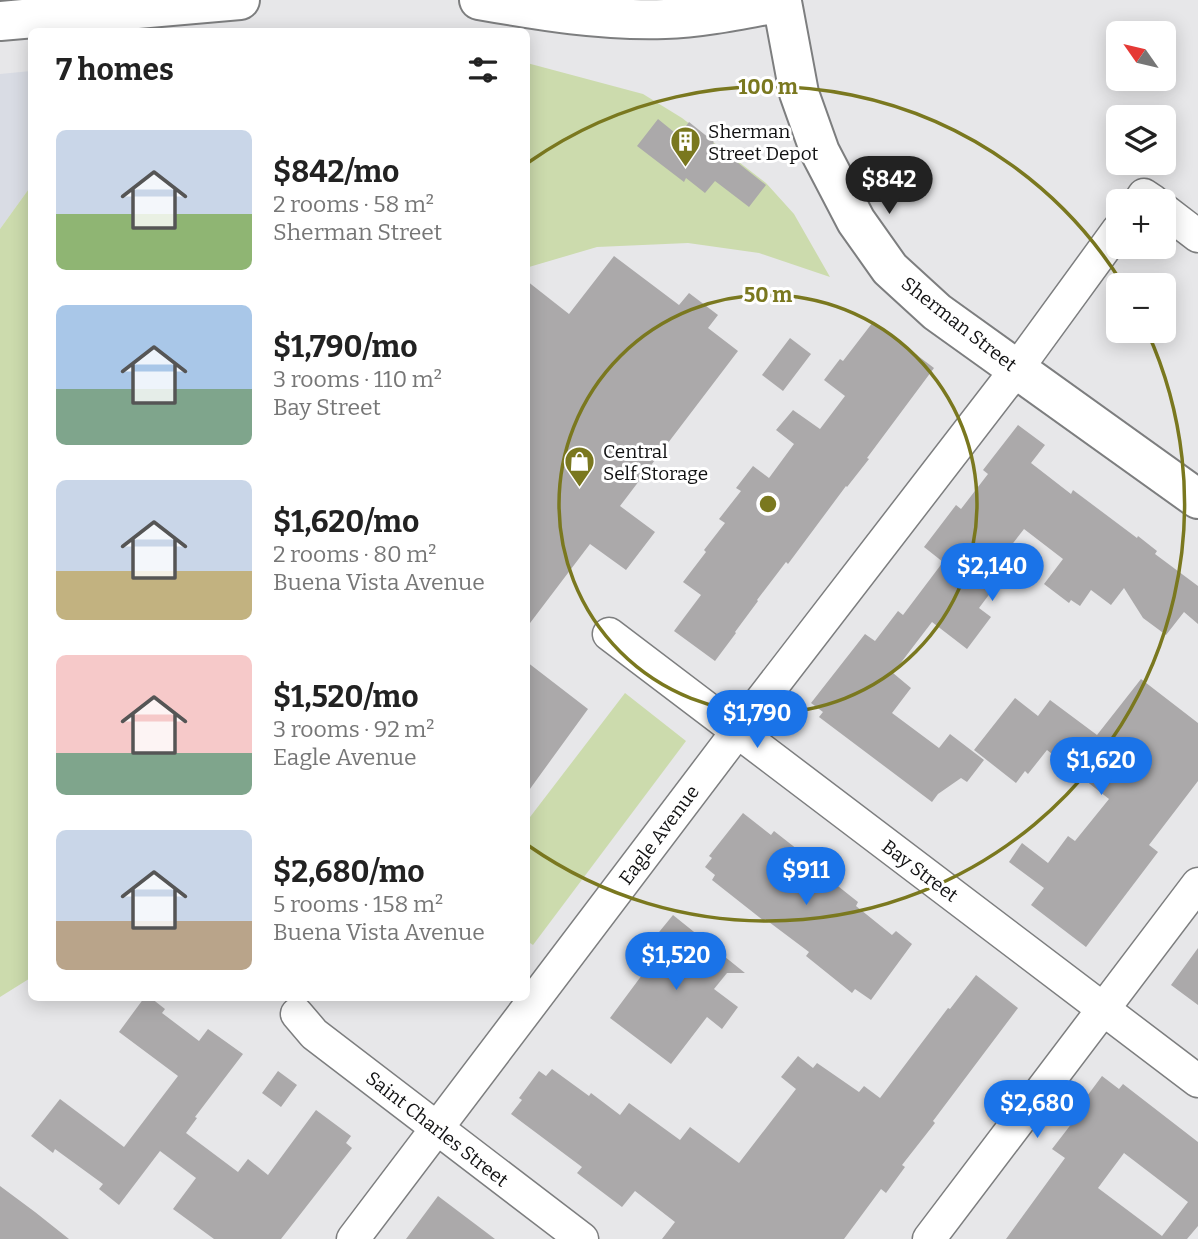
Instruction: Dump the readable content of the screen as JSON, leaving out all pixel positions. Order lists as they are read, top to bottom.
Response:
{
  "streets": {
    "street": [
      "Sherman Street",
      "Eagle Avenue",
      "Bay Street",
      "Saint Charles Street"
    ]
  },
  "crossings": [
    ["Sherman Street", "Eagle Avenue"],
    ["Eagle Avenue", "Bay Street"],
    ["Eagle Avenue", "Saint Charles Street"]
  ],
  "places": {
    "building": ["Sherman Street Depot"],
    "shop": ["Central Self Storage"]
  },
  "north": "top left",
  "page": {
    "map_buttons": ["+", "−"],
    "heading": "7 homes",
    "list": [
      {
        "name": "$842/mo",
        "note": "2 rooms · 58 m² · Sherman Street"
      },
      {
        "name": "$1,790/mo",
        "note": "3 rooms · 110 m² · Bay Street"
      },
      {
        "name": "$1,620/mo",
        "note": "2 rooms · 80 m² · Buena Vista Avenue"
      },
      {
        "name": "$1,520/mo",
        "note": "3 rooms · 92 m² · Eagle Avenue"
      },
      {
        "name": "$2,680/mo",
        "note": "5 rooms · 158 m² · Buena Vista Avenue"
      }
    ],
    "price": [
      "$842",
      "$2,140",
      "$1,790",
      "$1,620",
      "$911",
      "$1,520",
      "$2,680"
    ]
  },
  "rings": ["100 m", "50 m"]
}
